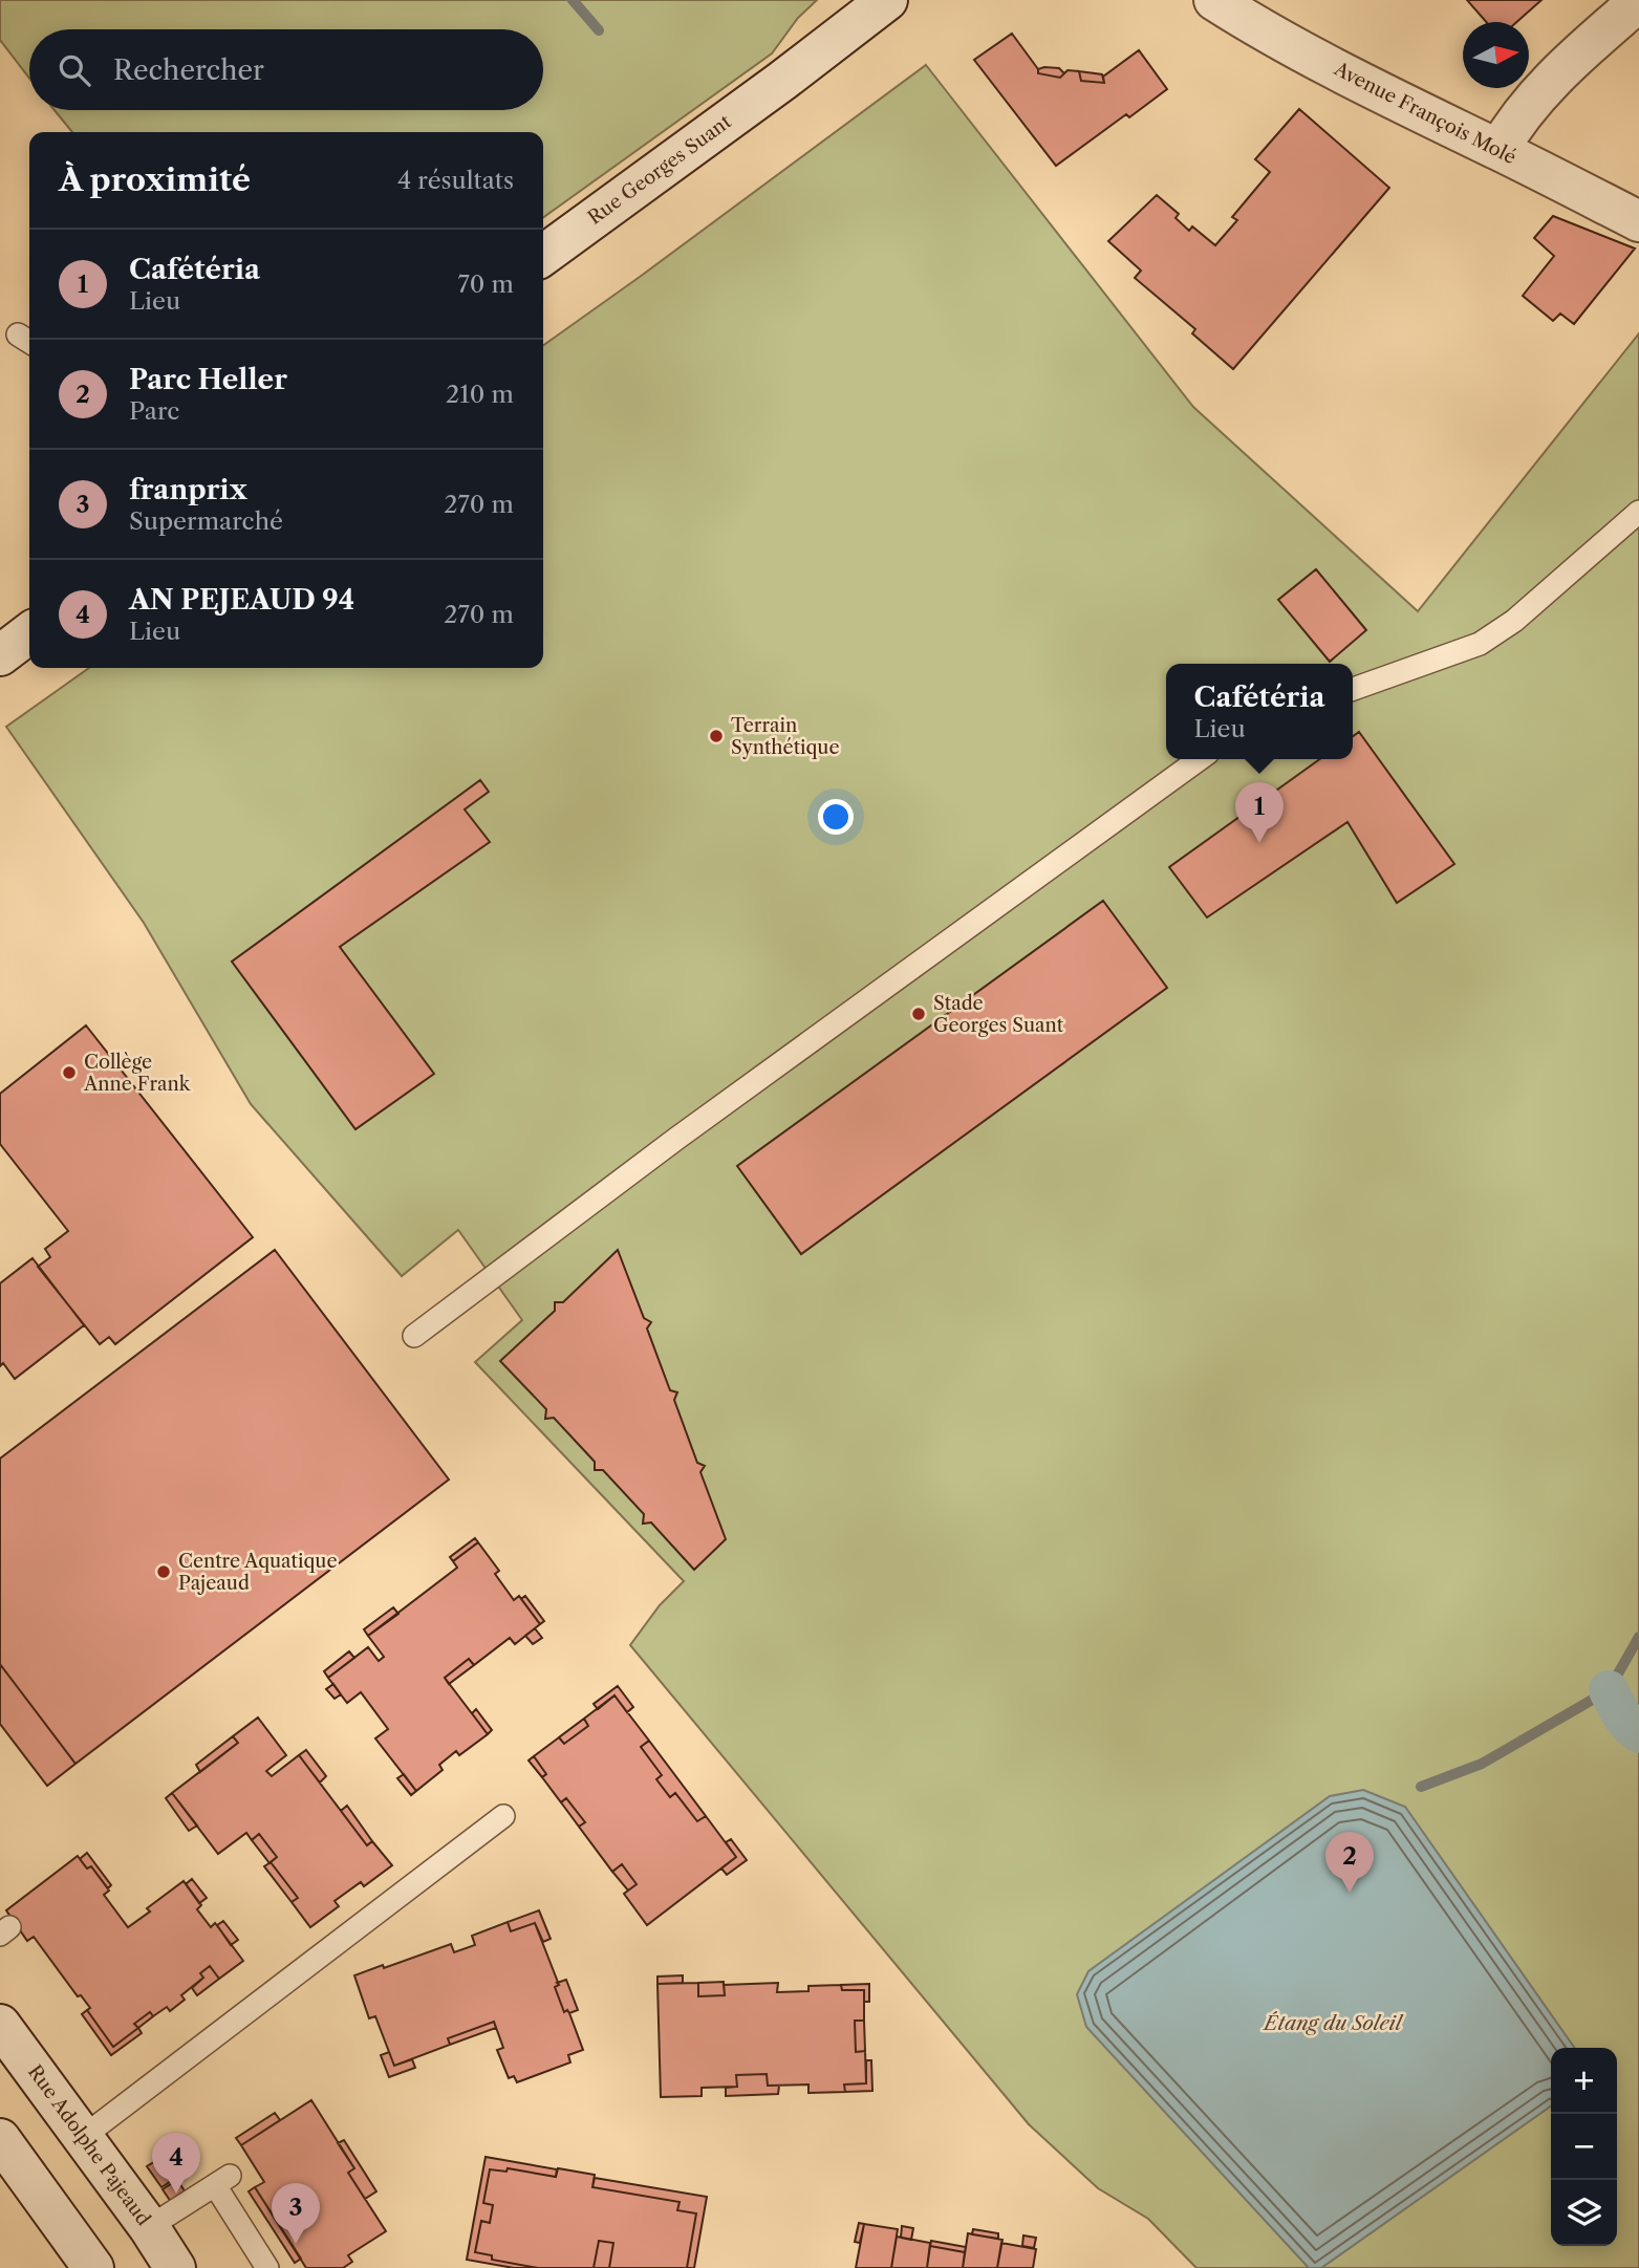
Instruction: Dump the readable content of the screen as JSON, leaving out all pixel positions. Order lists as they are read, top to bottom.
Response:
{
  "streets": {
    "main road": ["Avenue François Molé", "Rue Georges Suant", "Rue Adolphe Pajeaud"]
  },
  "water": ["Étang du Soleil"],
  "places": [
    "Terrain Synthétique",
    "Stade Georges Suant",
    "Collège Anne Frank",
    "Centre Aquatique Pajeaud"
  ],
  "north": "right",
  "page": {
    "search": "Rechercher",
    "heading": ["À proximité", "4 résultats"],
    "list": [
      {
        "mark": "1",
        "name": "Cafétéria",
        "note": "Lieu",
        "value": "70 m"
      },
      {
        "mark": "2",
        "name": "Parc Heller",
        "note": "Parc",
        "value": "210 m"
      },
      {
        "mark": "3",
        "name": "franprix",
        "note": "Supermarché",
        "value": "270 m"
      },
      {
        "mark": "4",
        "name": "AN PEJEAUD 94",
        "note": "Lieu",
        "value": "270 m"
      }
    ],
    "popup": ["Cafétéria", "Lieu"],
    "pins": [
      "1",
      "2",
      "4",
      "3"
    ],
    "map_buttons": ["+", "−"]
  }
}
